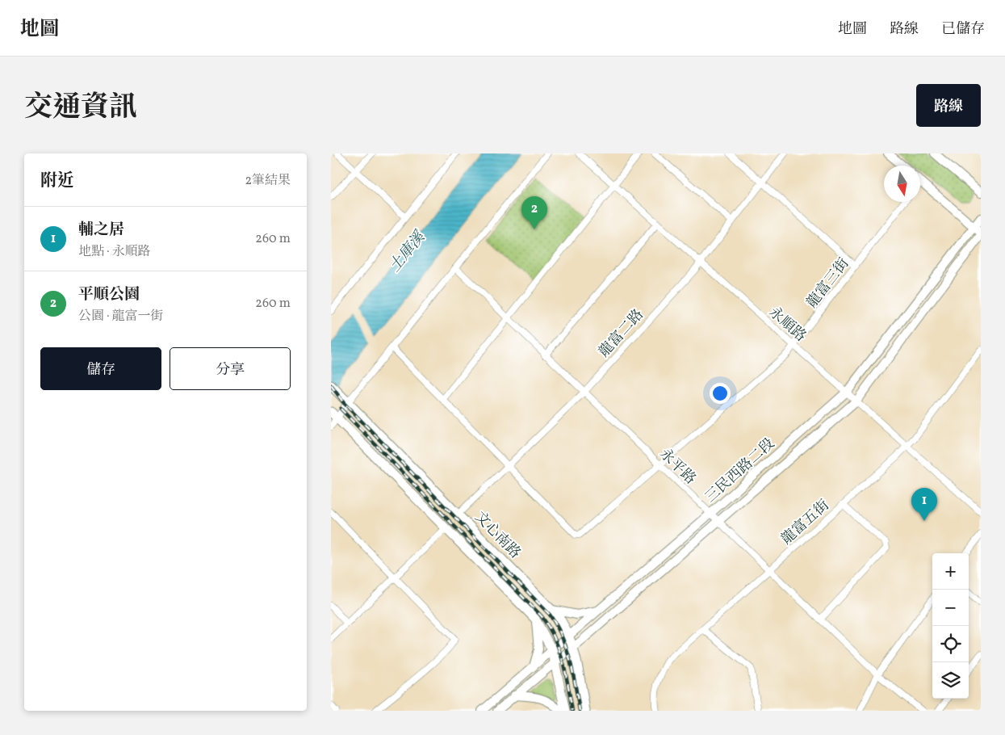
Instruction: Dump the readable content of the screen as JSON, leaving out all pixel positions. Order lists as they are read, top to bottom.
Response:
{
  "streets": {
    "main road": ["文心南路"],
    "street": [
      "龍富三街",
      "永順路",
      "龍富二路",
      "永平路",
      "三民西路二段",
      "龍富五街"
    ]
  },
  "crossings": [
    ["龍富三街", "永順路"],
    ["龍富三街", "龍富二路"],
    ["龍富三街", "永平路"],
    ["永順路", "龍富二路"],
    ["永順路", "三民西路二段"],
    ["永順路", "龍富五街"],
    ["龍富二路", "永平路"],
    ["龍富二路", "文心南路"],
    ["永平路", "三民西路二段"],
    ["永平路", "龍富五街"],
    ["三民西路二段", "文心南路"]
  ],
  "water": ["土庫溪"],
  "north": "bottom",
  "page": {
    "header": "地圖",
    "nav": ["地圖", "路線", "已儲存"],
    "title": "交通資訊",
    "buttons": [
      "路線",
      ["儲存", "分享"]
    ],
    "heading": ["附近", "2筆結果"],
    "pins": ["2", "1"],
    "list": [
      {
        "mark": "1",
        "name": "輔之居",
        "note": "地點 · 永順路",
        "value": "260 m"
      },
      {
        "mark": "2",
        "name": "平順公園",
        "note": "公園 · 龍富一街",
        "value": "260 m"
      }
    ],
    "map_buttons": ["+", "−"]
  }
}
